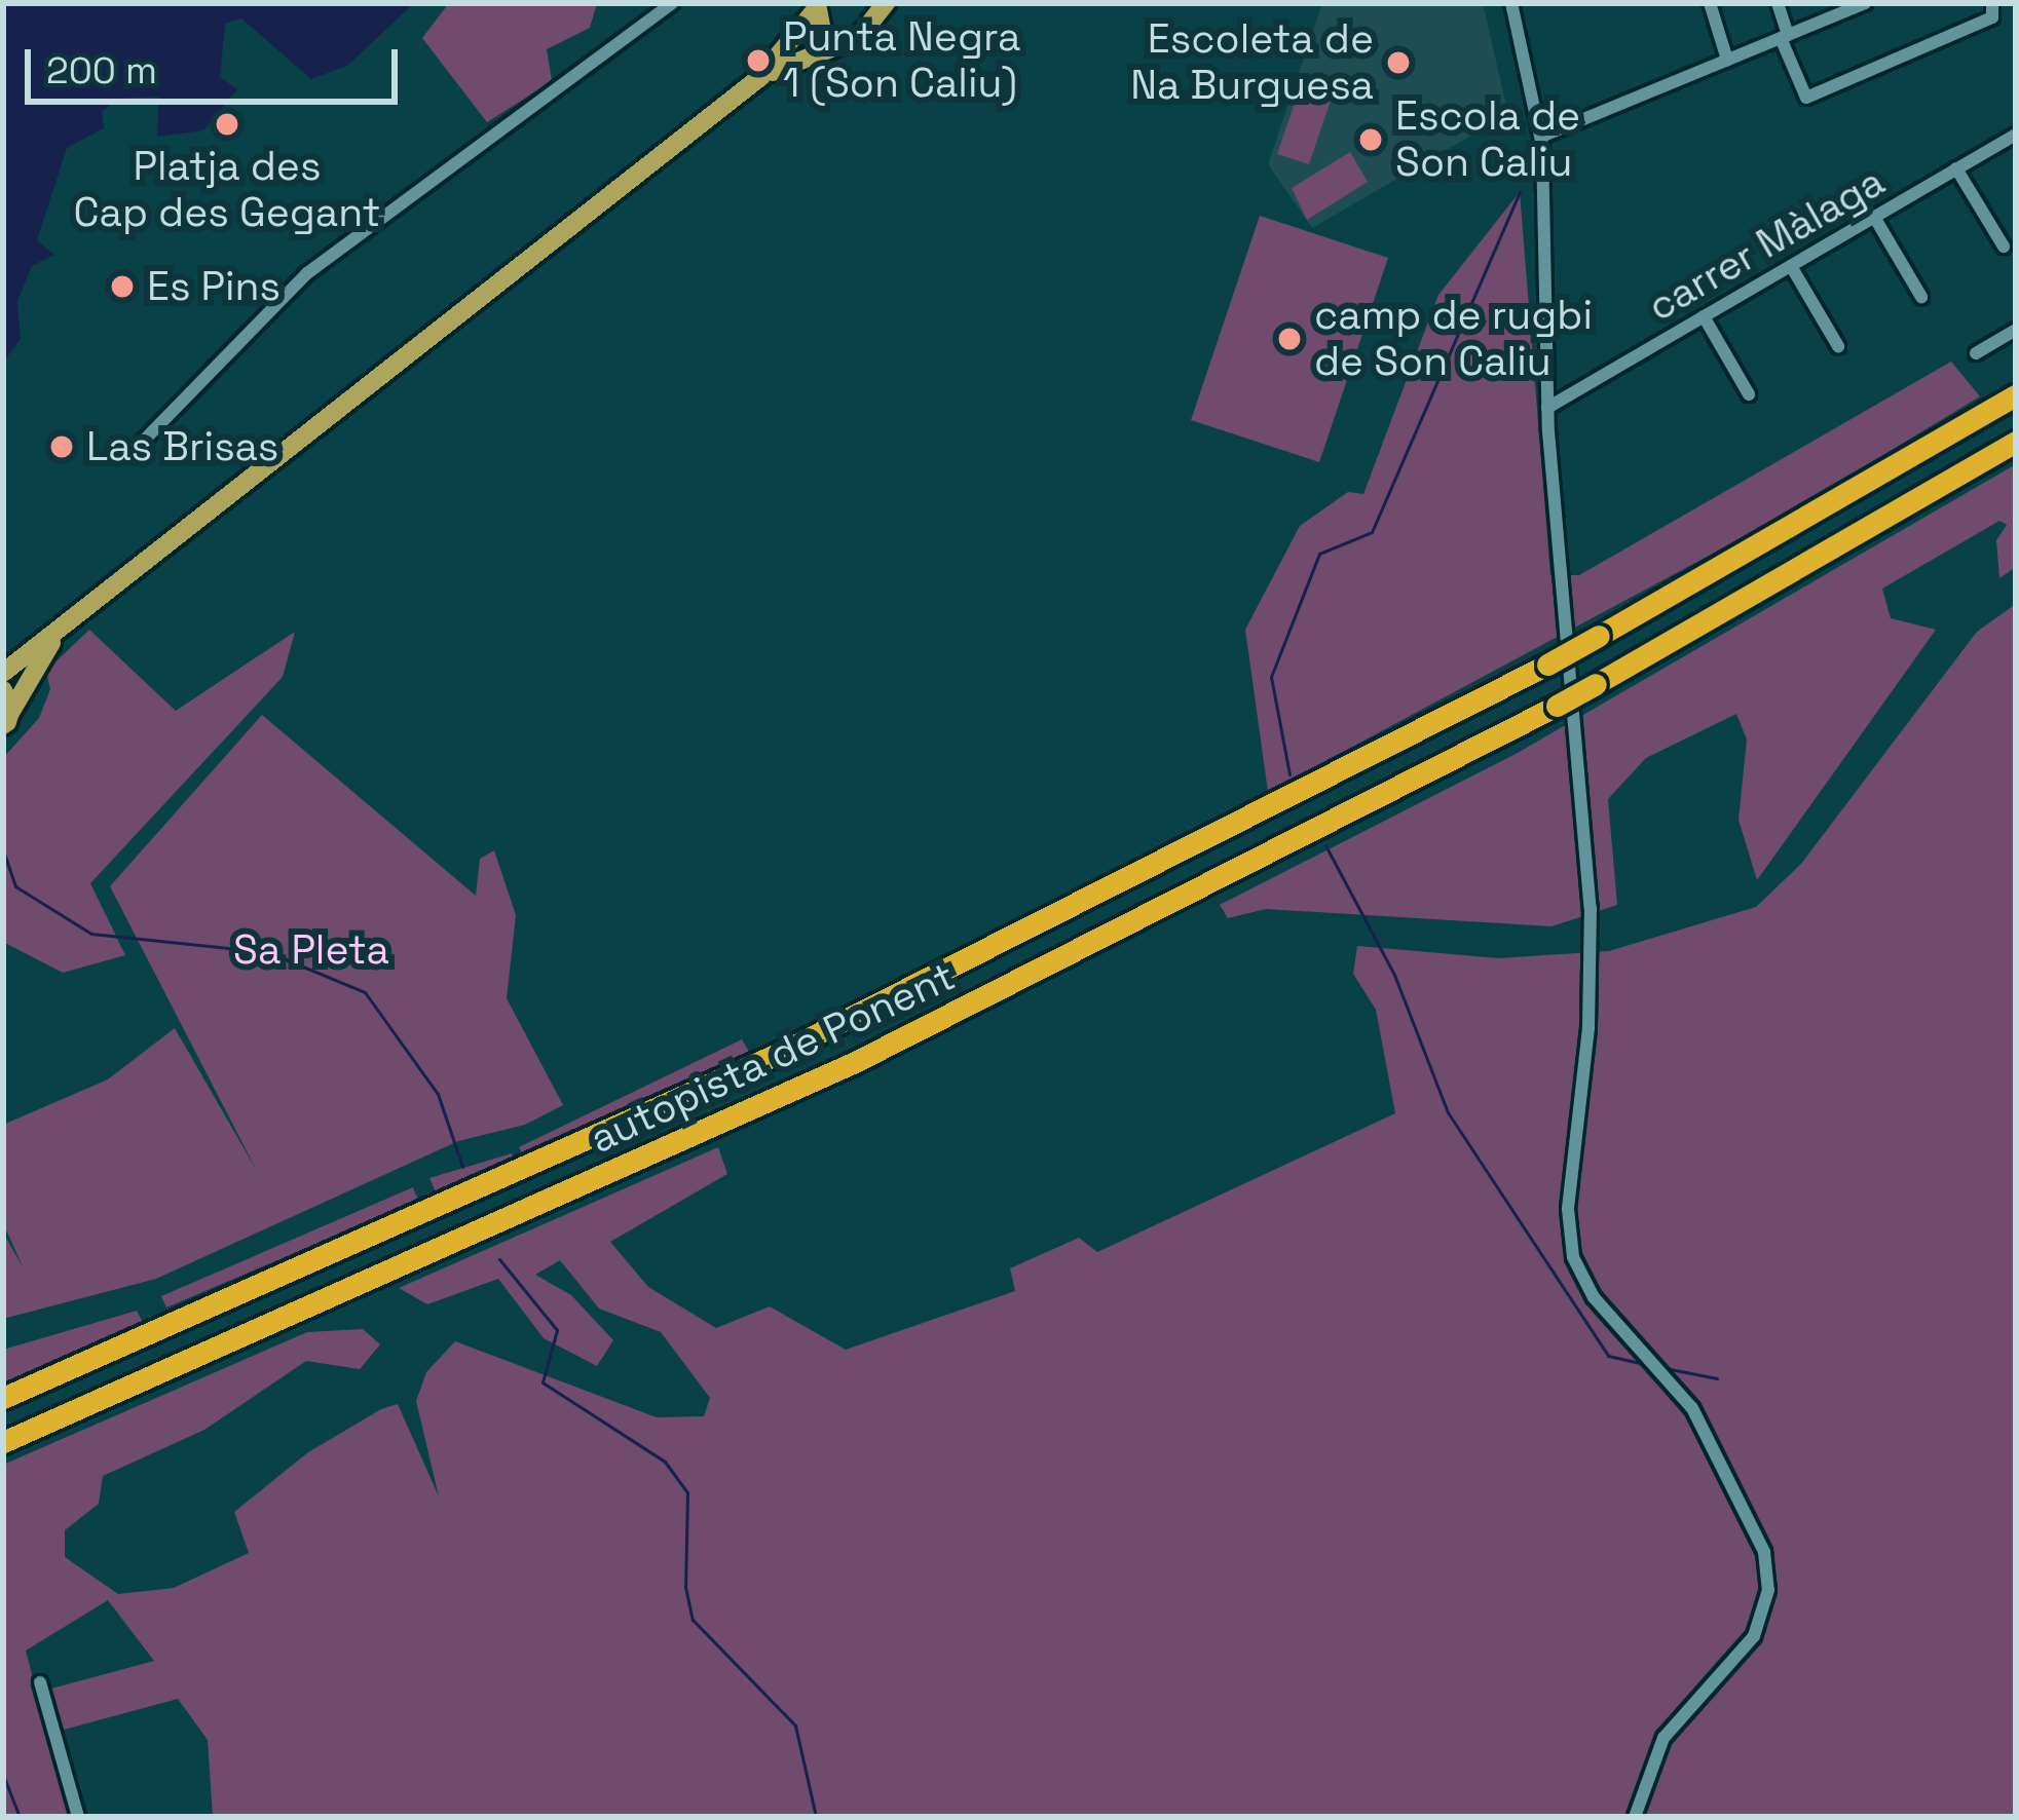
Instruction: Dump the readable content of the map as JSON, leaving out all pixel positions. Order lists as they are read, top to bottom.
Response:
{
  "streets": {
    "highway": ["autopista de Ponent"],
    "street": ["carrer Màlaga"]
  },
  "parks": ["Sa Pleta"],
  "places": [
    "Punta Negra 1 (Son Caliu)",
    "Escoleta de Na Burguesa",
    "Platja des Cap des Gegant",
    "Escola de Son Caliu",
    "Es Pins",
    "camp de rugbi de Son Caliu",
    "Las Brisas"
  ],
  "scale_bar": "200 m"
}
